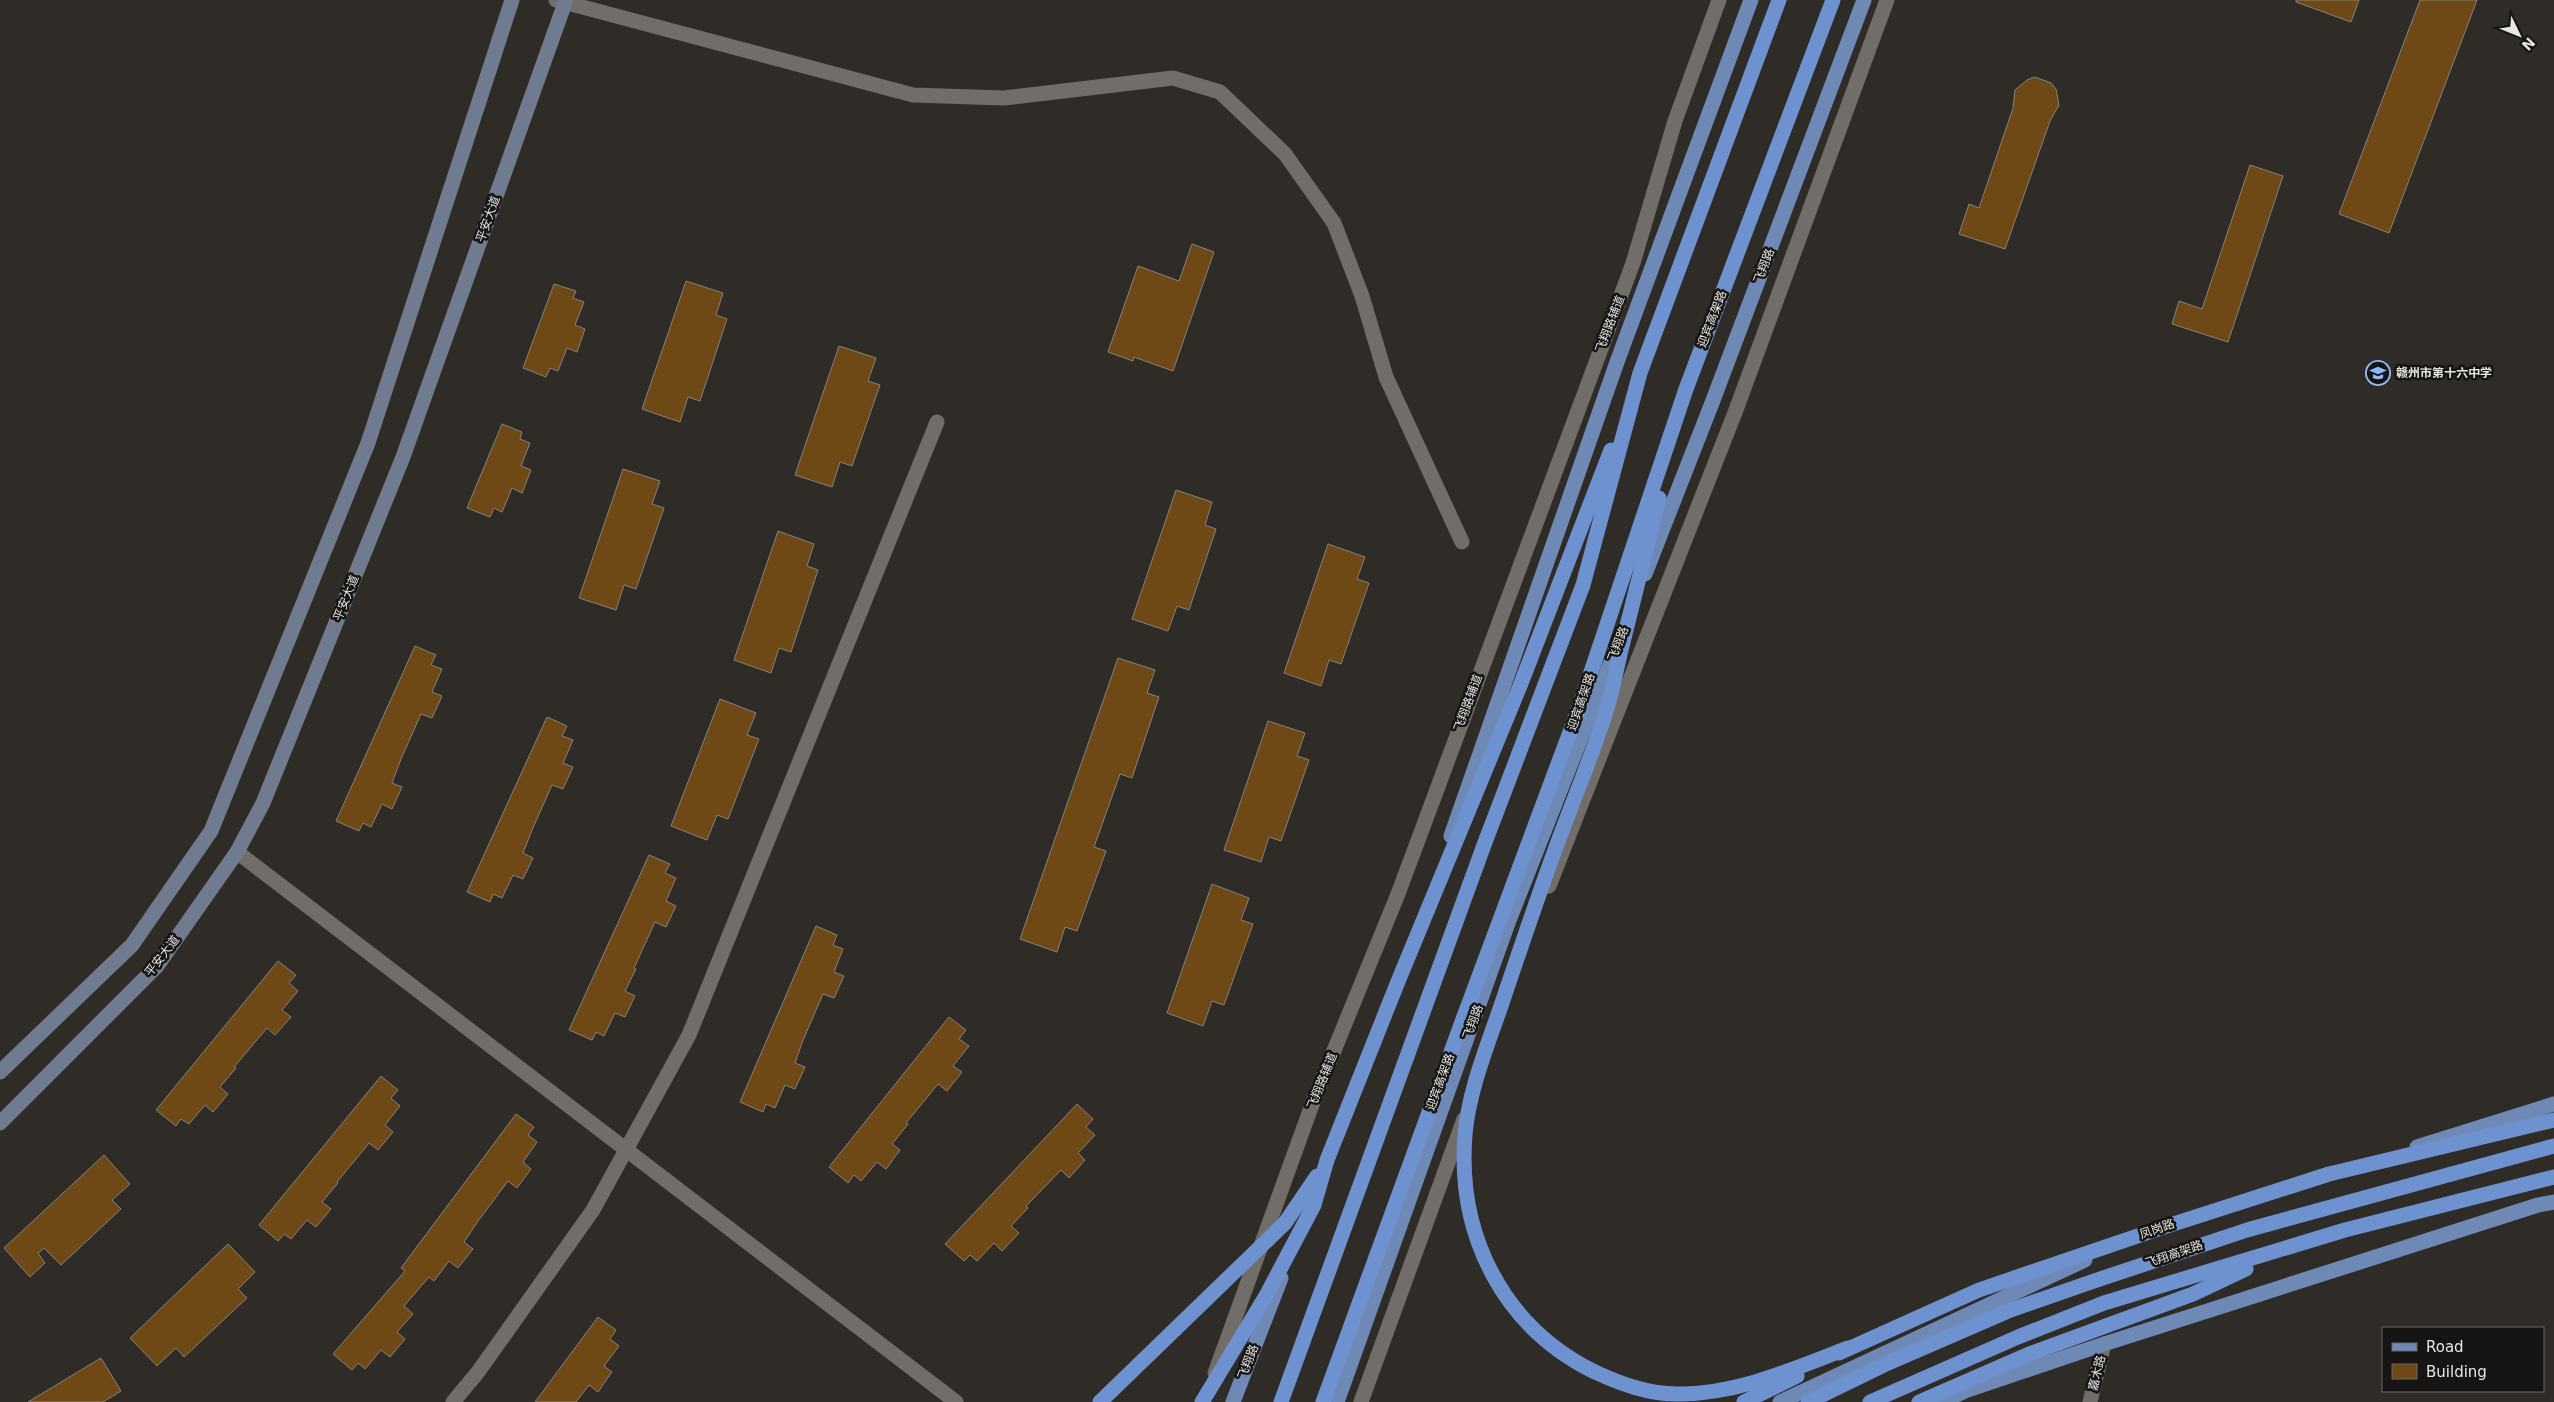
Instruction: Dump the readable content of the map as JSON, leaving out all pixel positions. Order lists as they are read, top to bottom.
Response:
{
  "streets": {
    "highway": ["迎宾高架路", "飞翔高架路"],
    "main road": ["平安大道", "飞翔路", "凤岗路"],
    "street": ["飞翔路辅道", "嘉木路"]
  },
  "places": {
    "school or university": ["赣州市第十六中学"]
  },
  "legend": ["Road", "Building"],
  "north": "bottom right"
}
